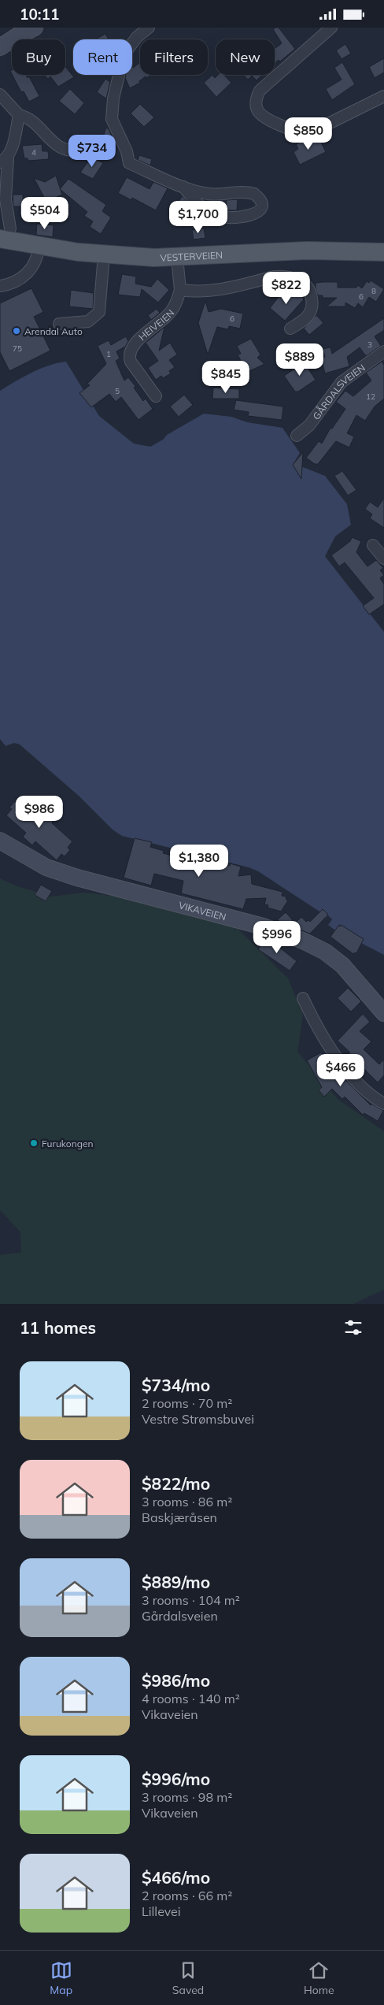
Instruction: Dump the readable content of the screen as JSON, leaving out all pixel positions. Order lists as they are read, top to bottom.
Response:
{
  "streets": {
    "main road": ["VESTERVEIEN", "VIKAVEIEN"],
    "street": ["HEIVEIEN", "GÅRDALSVEIEN"]
  },
  "places": ["Arendal Auto", "Furukongen"],
  "house_numbers": [
    "4",
    "8",
    "6",
    "6",
    "3",
    "75",
    "1",
    "5",
    "12"
  ],
  "page": {
    "status": "10:11",
    "chip": [
      "Buy",
      "Rent",
      "Filters",
      "New"
    ],
    "price": [
      "$850",
      "$734",
      "$504",
      "$1,700",
      "$822",
      "$889",
      "$845",
      "$986",
      "$1,380",
      "$996",
      "$466"
    ],
    "heading": "11 homes",
    "list": [
      {
        "name": "$734/mo",
        "note": "2 rooms · 70 m² · Vestre Strømsbuvei"
      },
      {
        "name": "$822/mo",
        "note": "3 rooms · 86 m² · Baskjæråsen"
      },
      {
        "name": "$889/mo",
        "note": "3 rooms · 104 m² · Gårdalsveien"
      },
      {
        "name": "$986/mo",
        "note": "4 rooms · 140 m² · Vikaveien"
      },
      {
        "name": "$996/mo",
        "note": "3 rooms · 98 m² · Vikaveien"
      },
      {
        "name": "$466/mo",
        "note": "2 rooms · 66 m² · Lillevei"
      }
    ],
    "tabs": ["Map", "Saved", "Home"]
  }
}
